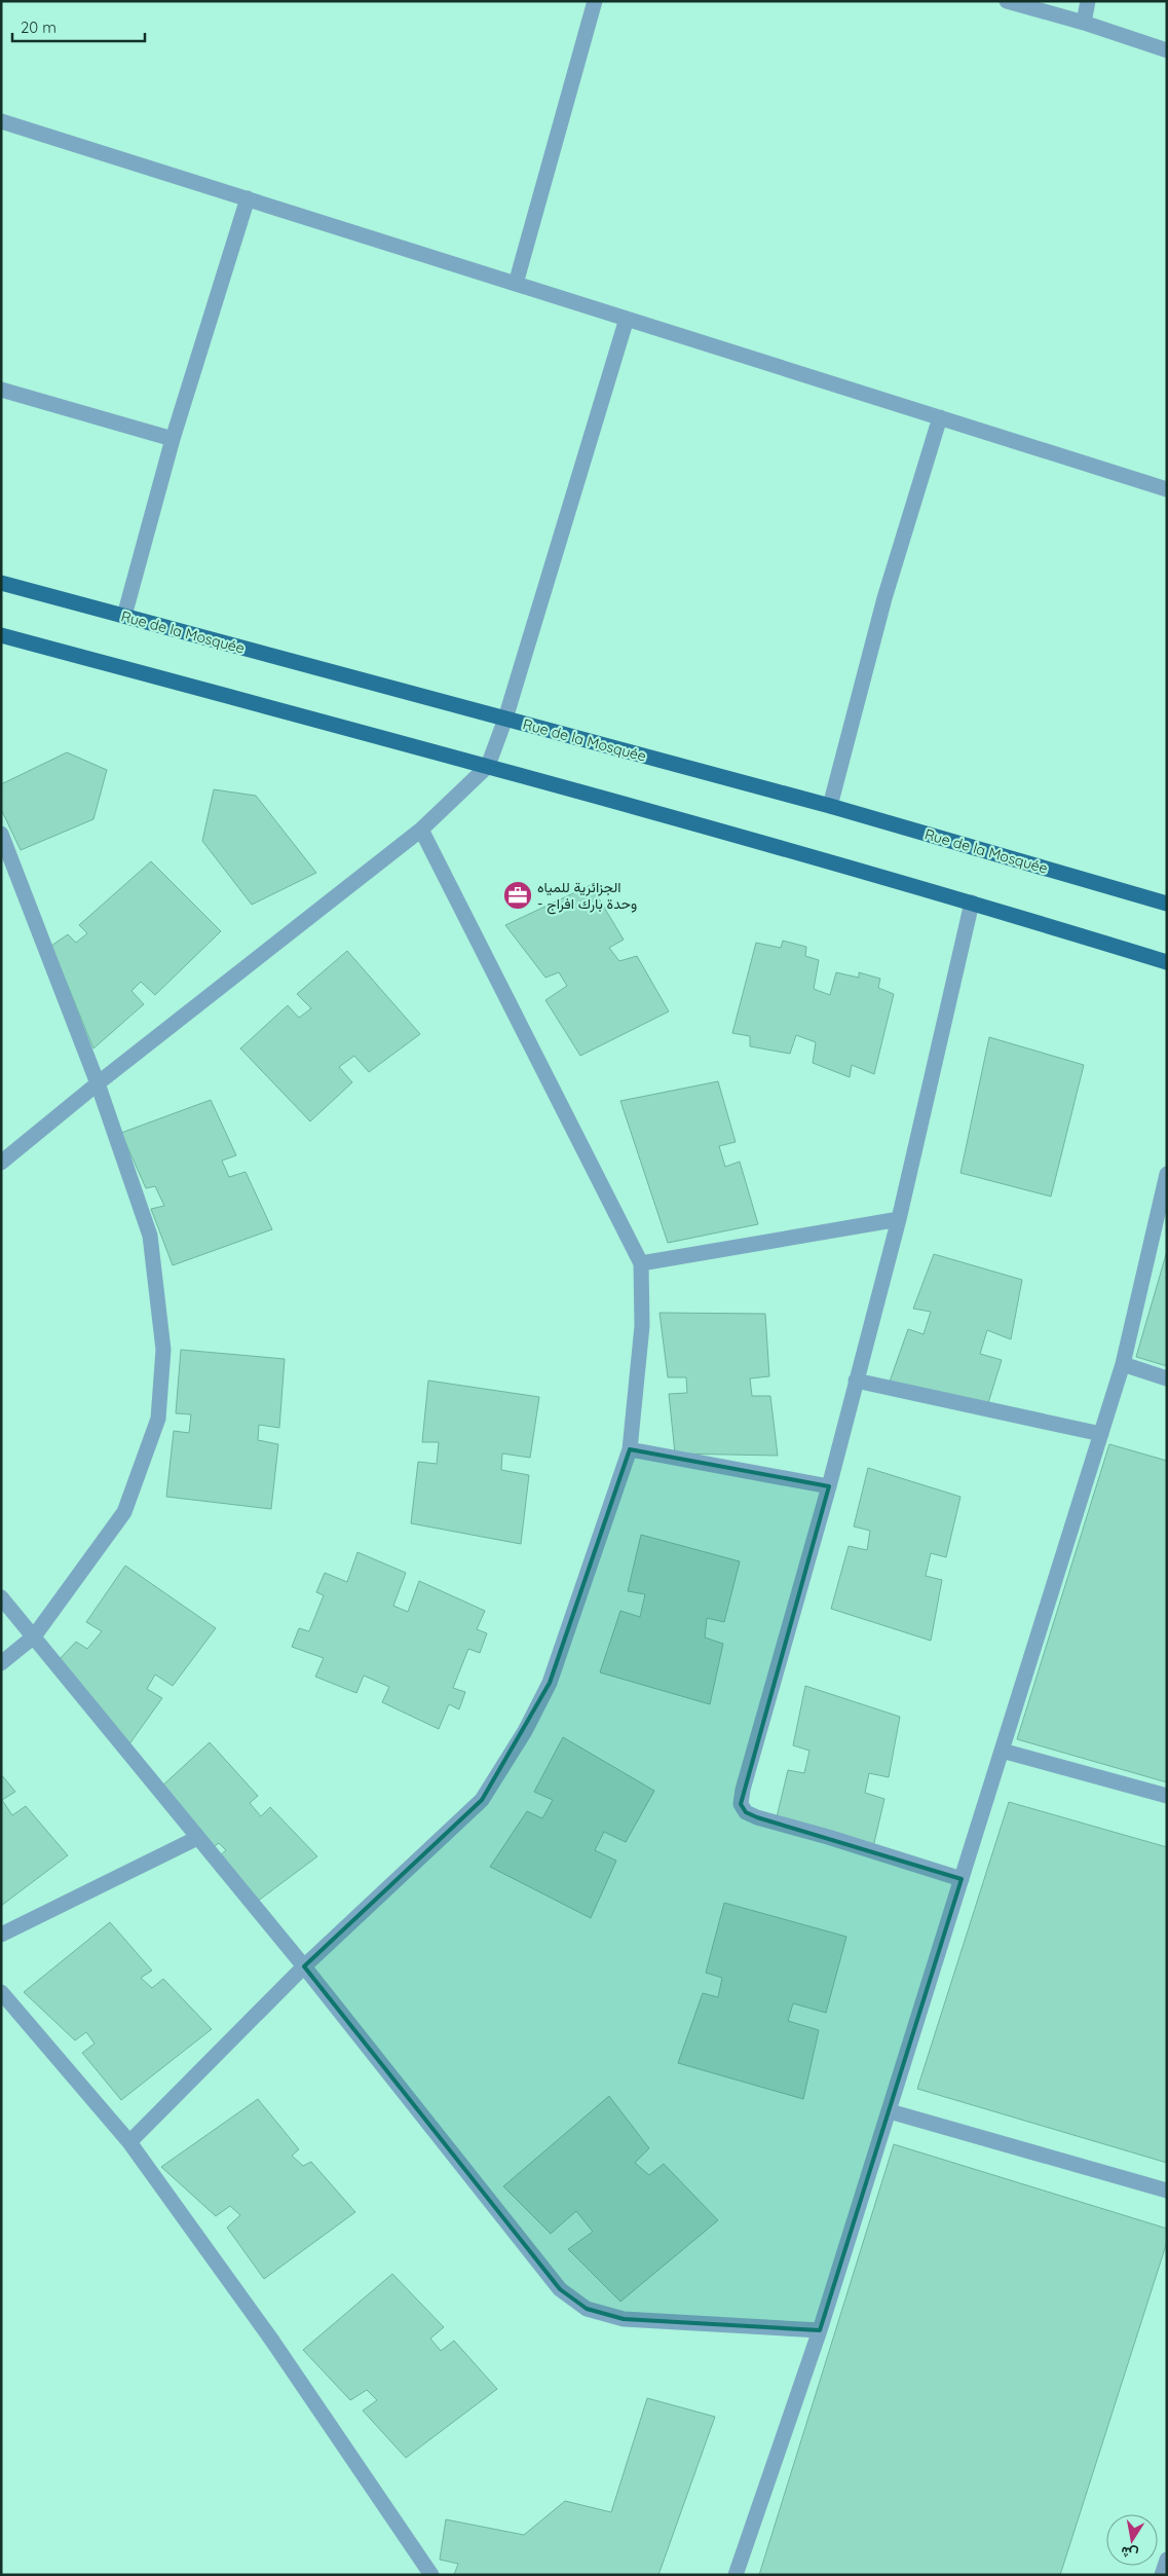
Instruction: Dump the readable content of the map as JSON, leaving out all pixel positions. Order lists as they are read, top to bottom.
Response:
{
  "streets": {
    "main road": ["Rue de la Mosquée"]
  },
  "places": {
    "office": ["الجزائرية للمياه - وحدة بارك افراج"]
  },
  "scale_bar": "20 m",
  "north": "bottom"
}
